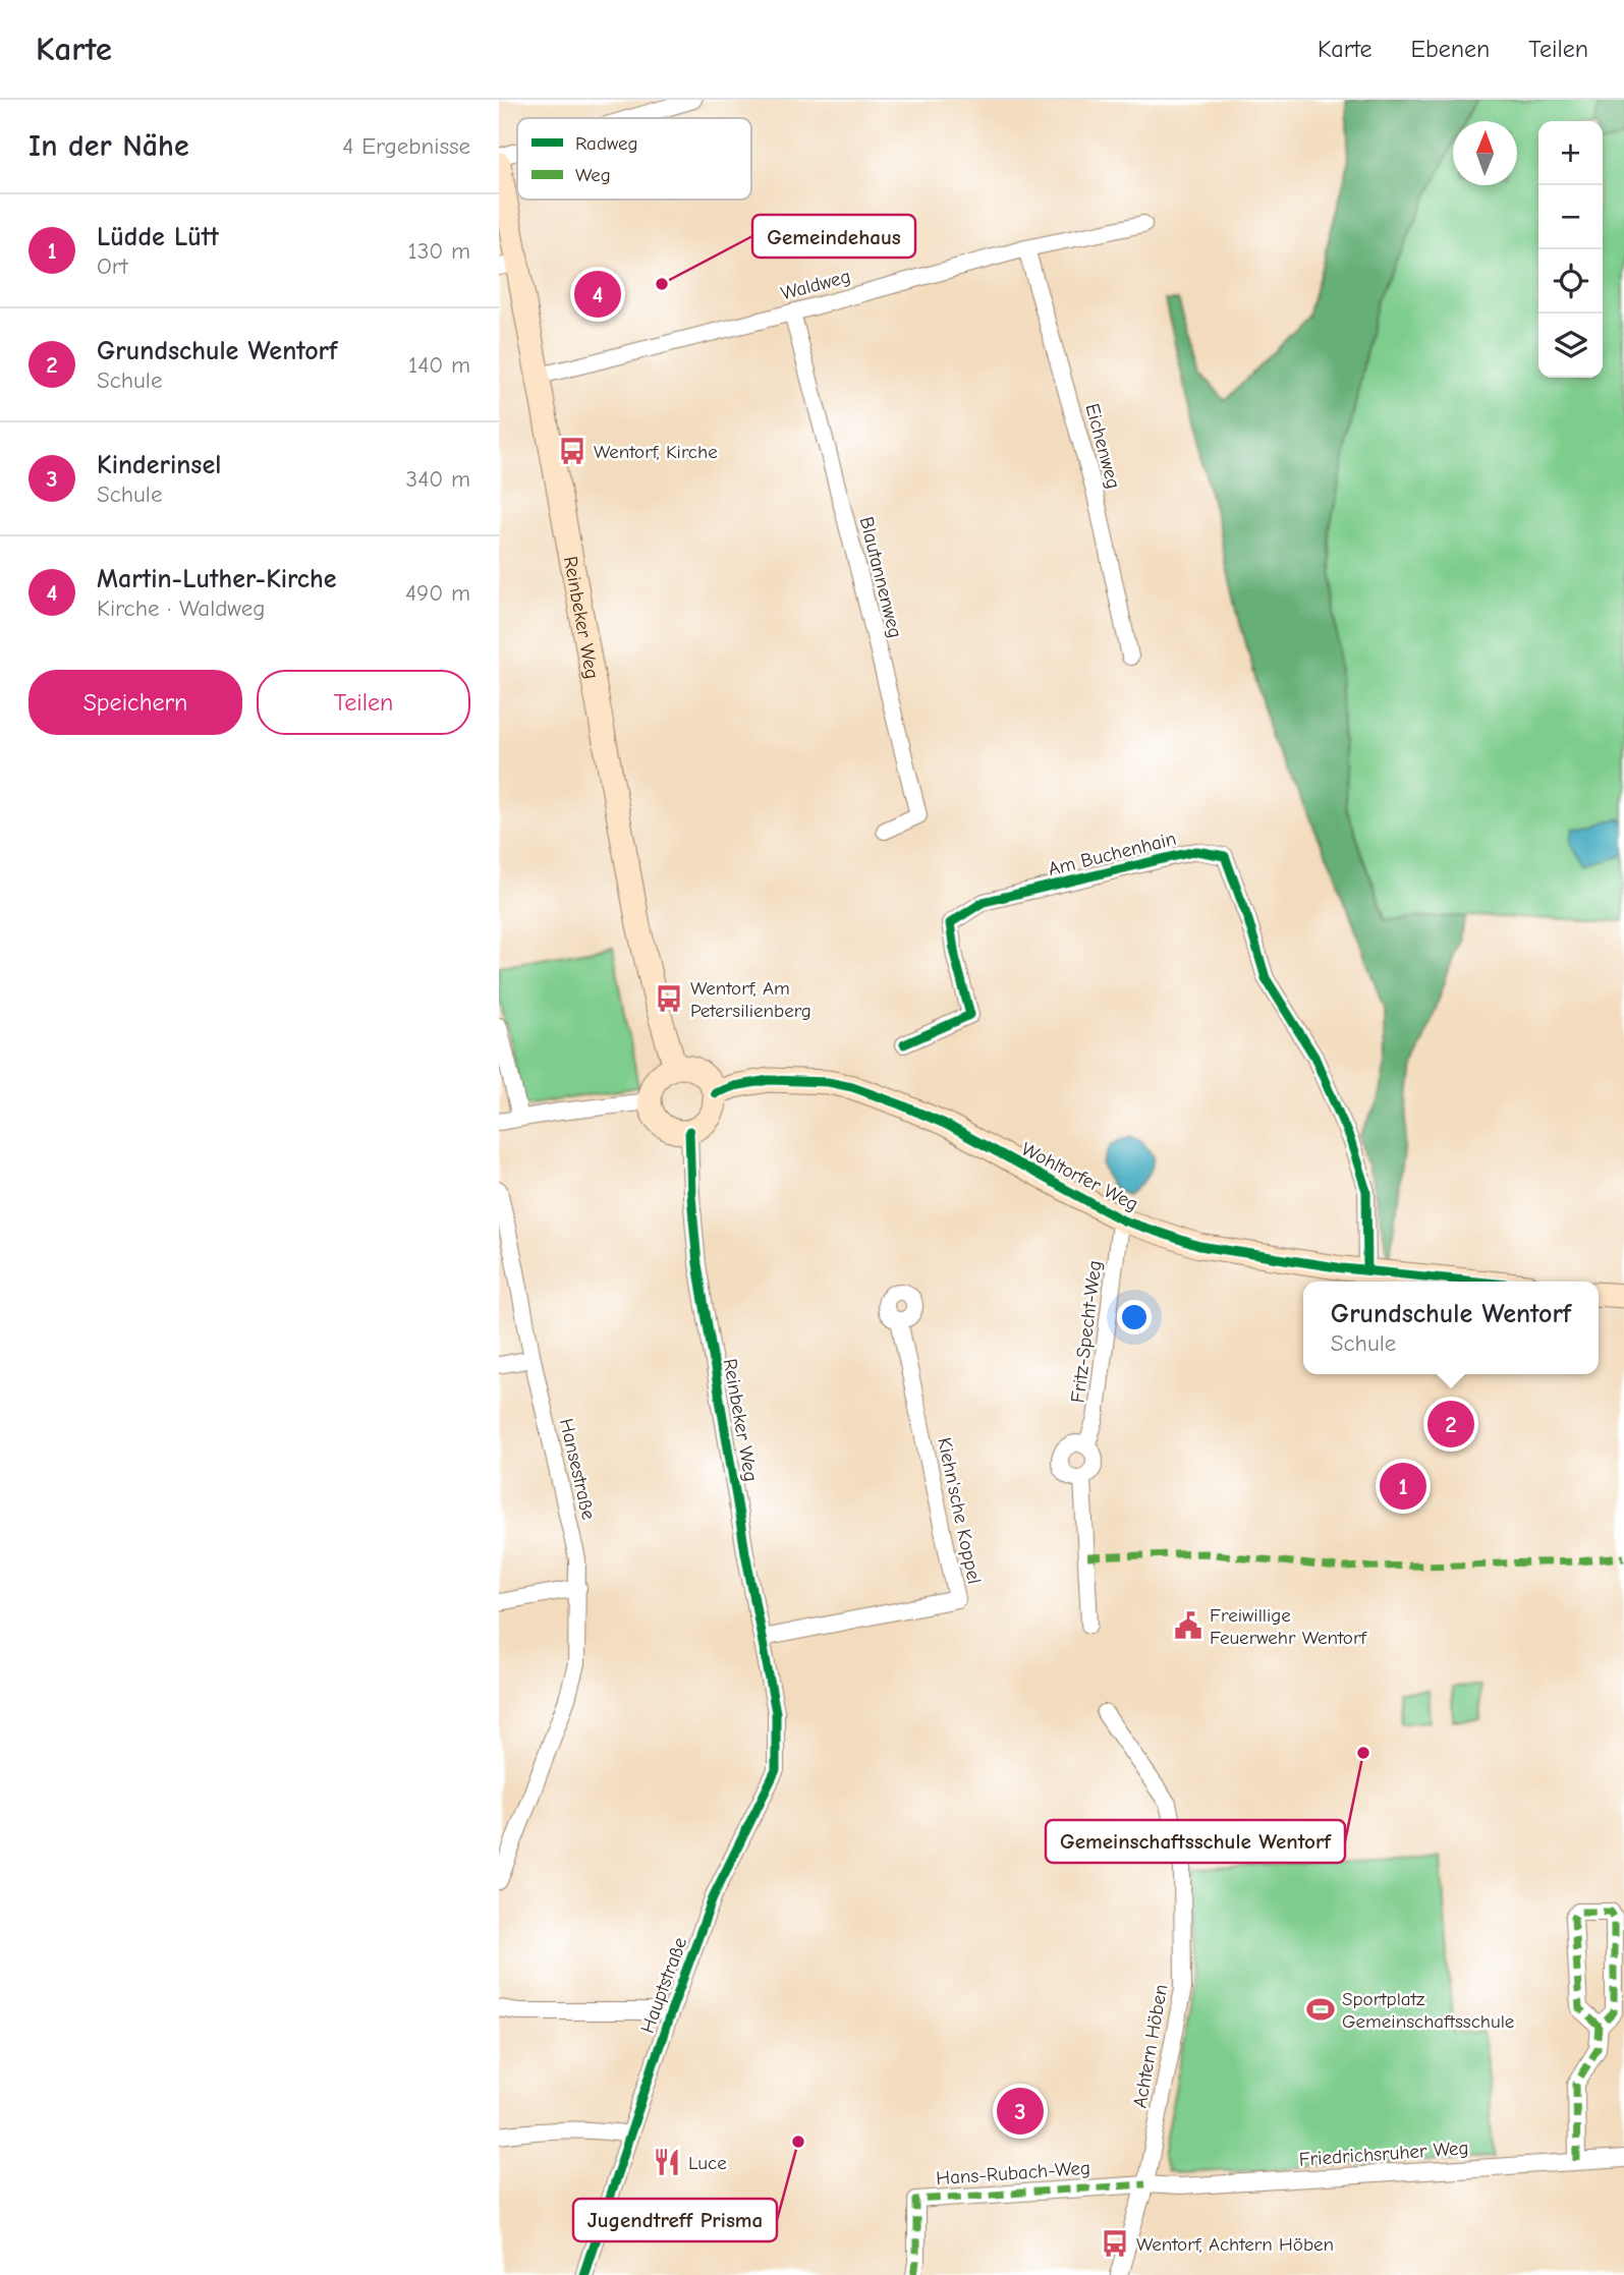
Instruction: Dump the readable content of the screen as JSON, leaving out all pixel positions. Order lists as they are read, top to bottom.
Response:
{
  "streets": {
    "main road": ["Reinbeker Weg", "Wohltorfer Weg"],
    "street": [
      "Waldweg",
      "Eichenweg",
      "Blautannenweg",
      "Am Buchenhain",
      "Fritz-Specht-Weg",
      "Hansestraße",
      "Kiehn'sche Koppel",
      "Hauptstraße",
      "Achtern Höben",
      "Friedrichsruher Weg",
      "Hans-Rubach-Weg"
    ]
  },
  "crossings": [
    ["Waldweg", "Eichenweg"],
    ["Waldweg", "Blautannenweg"],
    ["Waldweg", "Reinbeker Weg"],
    ["Reinbeker Weg", "Wohltorfer Weg"],
    ["Reinbeker Weg", "Kiehn'sche Koppel"],
    ["Reinbeker Weg", "Hauptstraße"],
    ["Am Buchenhain", "Wohltorfer Weg"],
    ["Wohltorfer Weg", "Fritz-Specht-Weg"],
    ["Achtern Höben", "Friedrichsruher Weg"],
    ["Achtern Höben", "Hans-Rubach-Weg"],
    ["Friedrichsruher Weg", "Hans-Rubach-Weg"]
  ],
  "places": {
    "other": ["Gemeindehaus", "Gemeinschaftsschule Wentorf", "Jugendtreff Prisma"],
    "bus stop": ["Wentorf, Kirche", "Wentorf, Am Petersilienberg", "Wentorf, Achtern Höben"],
    "public building": ["Freiwillige Feuerwehr Wentorf"],
    "sports": ["Sportplatz Gemeinschaftsschule"],
    "restaurant": ["Luce"]
  },
  "legend": ["Radweg", "Weg"],
  "north": "top",
  "page": {
    "header": "Karte",
    "nav": ["Karte", "Ebenen", "Teilen"],
    "heading": ["In der Nähe", "4 Ergebnisse"],
    "map_buttons": ["+", "−"],
    "list": [
      {
        "mark": "1",
        "name": "Lüdde Lütt",
        "note": "Ort",
        "value": "130 m"
      },
      {
        "mark": "2",
        "name": "Grundschule Wentorf",
        "note": "Schule",
        "value": "140 m"
      },
      {
        "mark": "3",
        "name": "Kinderinsel",
        "note": "Schule",
        "value": "340 m"
      },
      {
        "mark": "4",
        "name": "Martin-Luther-Kirche",
        "note": "Kirche · Waldweg",
        "value": "490 m"
      }
    ],
    "pins": [
      "4",
      "2",
      "1",
      "3"
    ],
    "buttons": ["Speichern", "Teilen"],
    "popup": ["Grundschule Wentorf", "Schule"]
  }
}
